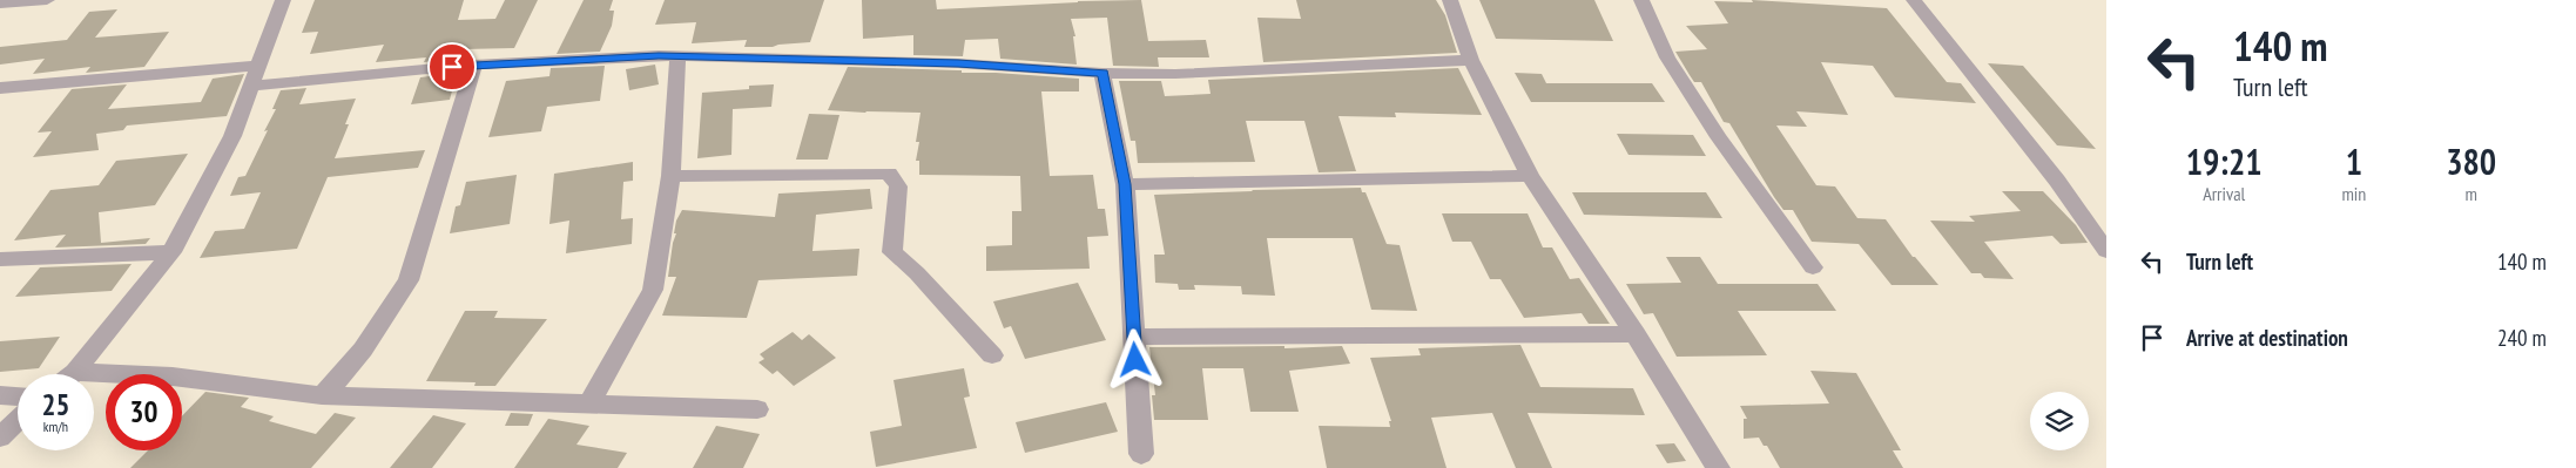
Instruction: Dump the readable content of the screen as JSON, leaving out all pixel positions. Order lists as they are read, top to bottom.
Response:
{
  "page": {
    "turn": ["140 m", "Turn left"],
    "eta": [
      "19:21",
      "Arrival",
      "1",
      "min",
      "380",
      "m"
    ],
    "list": [
      {
        "name": "Turn left",
        "value": "140 m"
      },
      {
        "name": "Arrive at destination",
        "value": "240 m"
      }
    ],
    "speed": "25 km/h",
    "limit": "30"
  }
}
